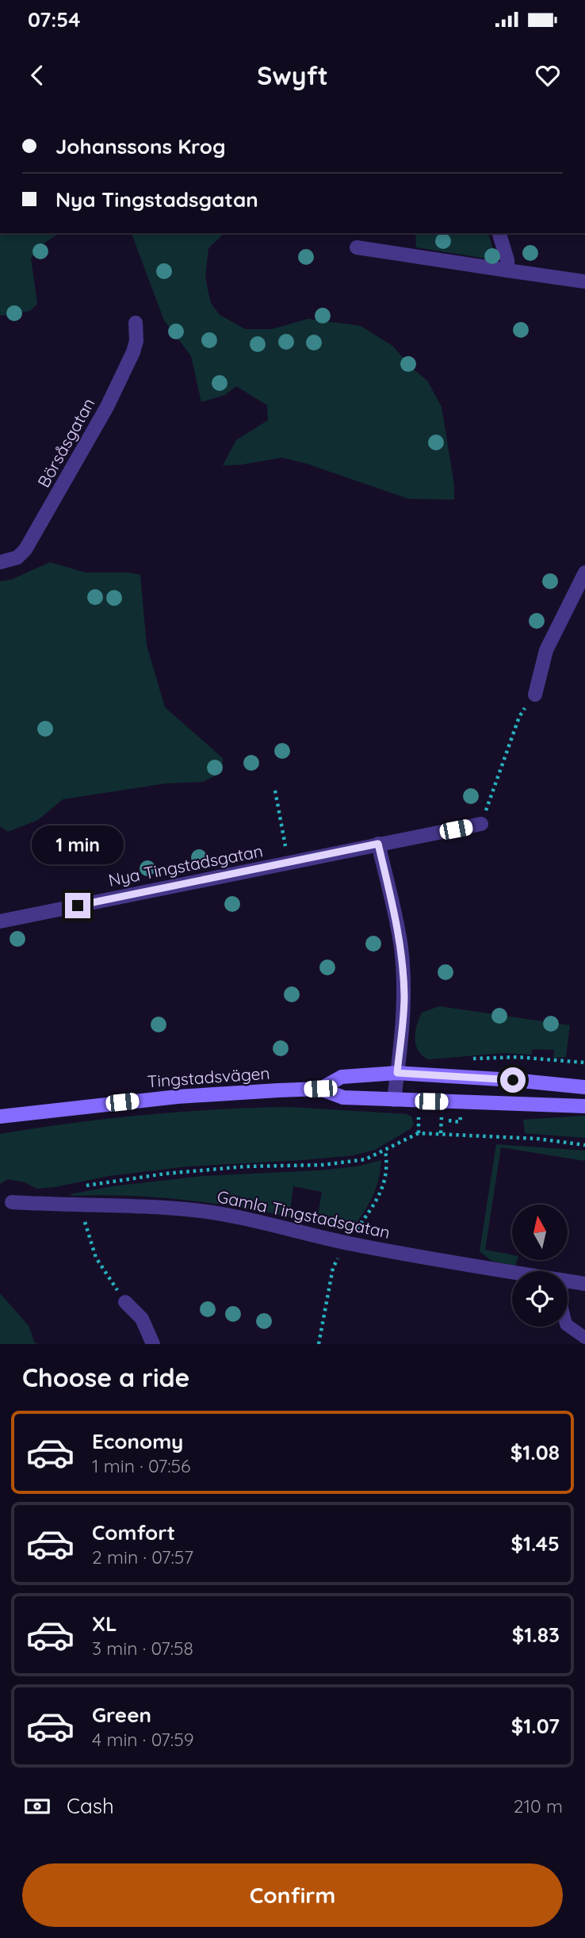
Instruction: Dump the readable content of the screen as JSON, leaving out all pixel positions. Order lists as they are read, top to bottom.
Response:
{
  "streets": {
    "street": [
      "Börsåsgatan",
      "Nya Tingstadsgatan",
      "Tingstadsvägen",
      "Gamla Tingstadsgatan"
    ]
  },
  "north": "top",
  "page": {
    "status": "07:54",
    "header": "Swyft",
    "banner": ["Johanssons Krog", "Nya Tingstadsgatan"],
    "bubble": "1 min",
    "heading": "Choose a ride",
    "list": [
      {
        "name": "Economy",
        "note": "1 min · 07:56",
        "value": "$1.08"
      },
      {
        "name": "Comfort",
        "note": "2 min · 07:57",
        "value": "$1.45"
      },
      {
        "name": "XL",
        "note": "3 min · 07:58",
        "value": "$1.83"
      },
      {
        "name": "Green",
        "note": "4 min · 07:59",
        "value": "$1.07"
      }
    ],
    "pay": ["Cash", "210 m"],
    "buttons": "Confirm"
  }
}
